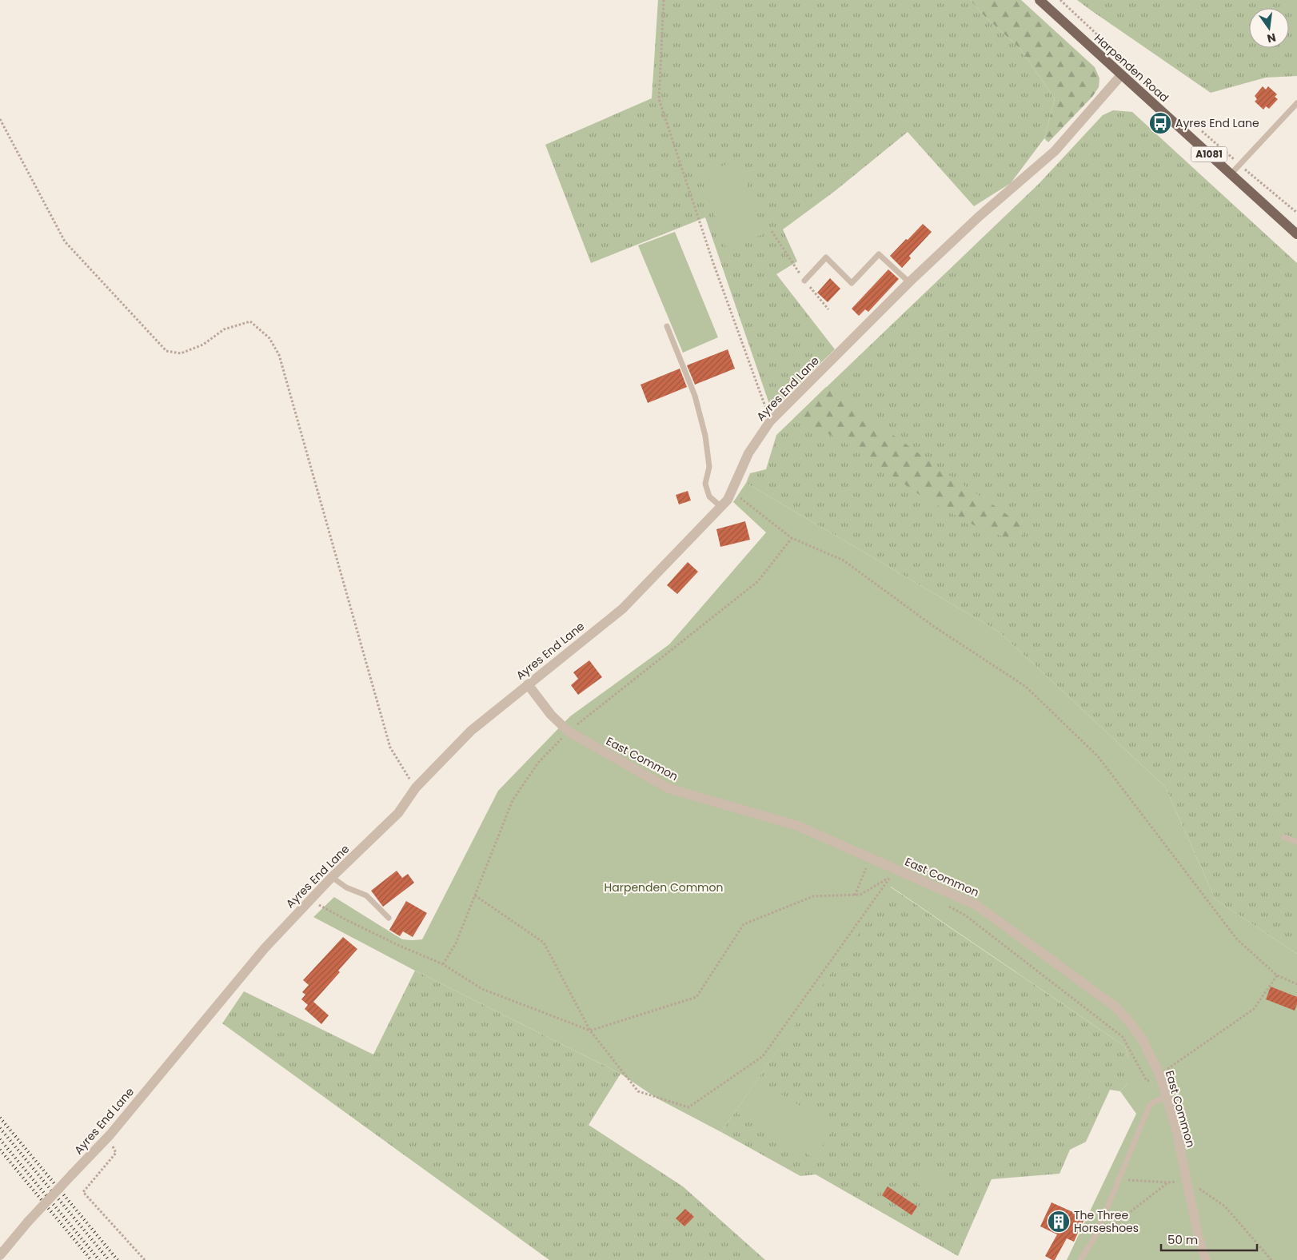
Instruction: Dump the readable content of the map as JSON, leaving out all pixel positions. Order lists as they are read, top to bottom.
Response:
{
  "streets": {
    "main road": ["Harpenden Road", "A1081"],
    "street": ["Ayres End Lane", "East Common"]
  },
  "crossings": [
    ["Harpenden Road", "Ayres End Lane"],
    ["Ayres End Lane", "East Common"]
  ],
  "parks": ["Harpenden Common"],
  "places": {
    "bus stop": ["Ayres End Lane"],
    "building": ["The Three Horseshoes"]
  },
  "scale_bar": "50 m",
  "north": "bottom"
}
